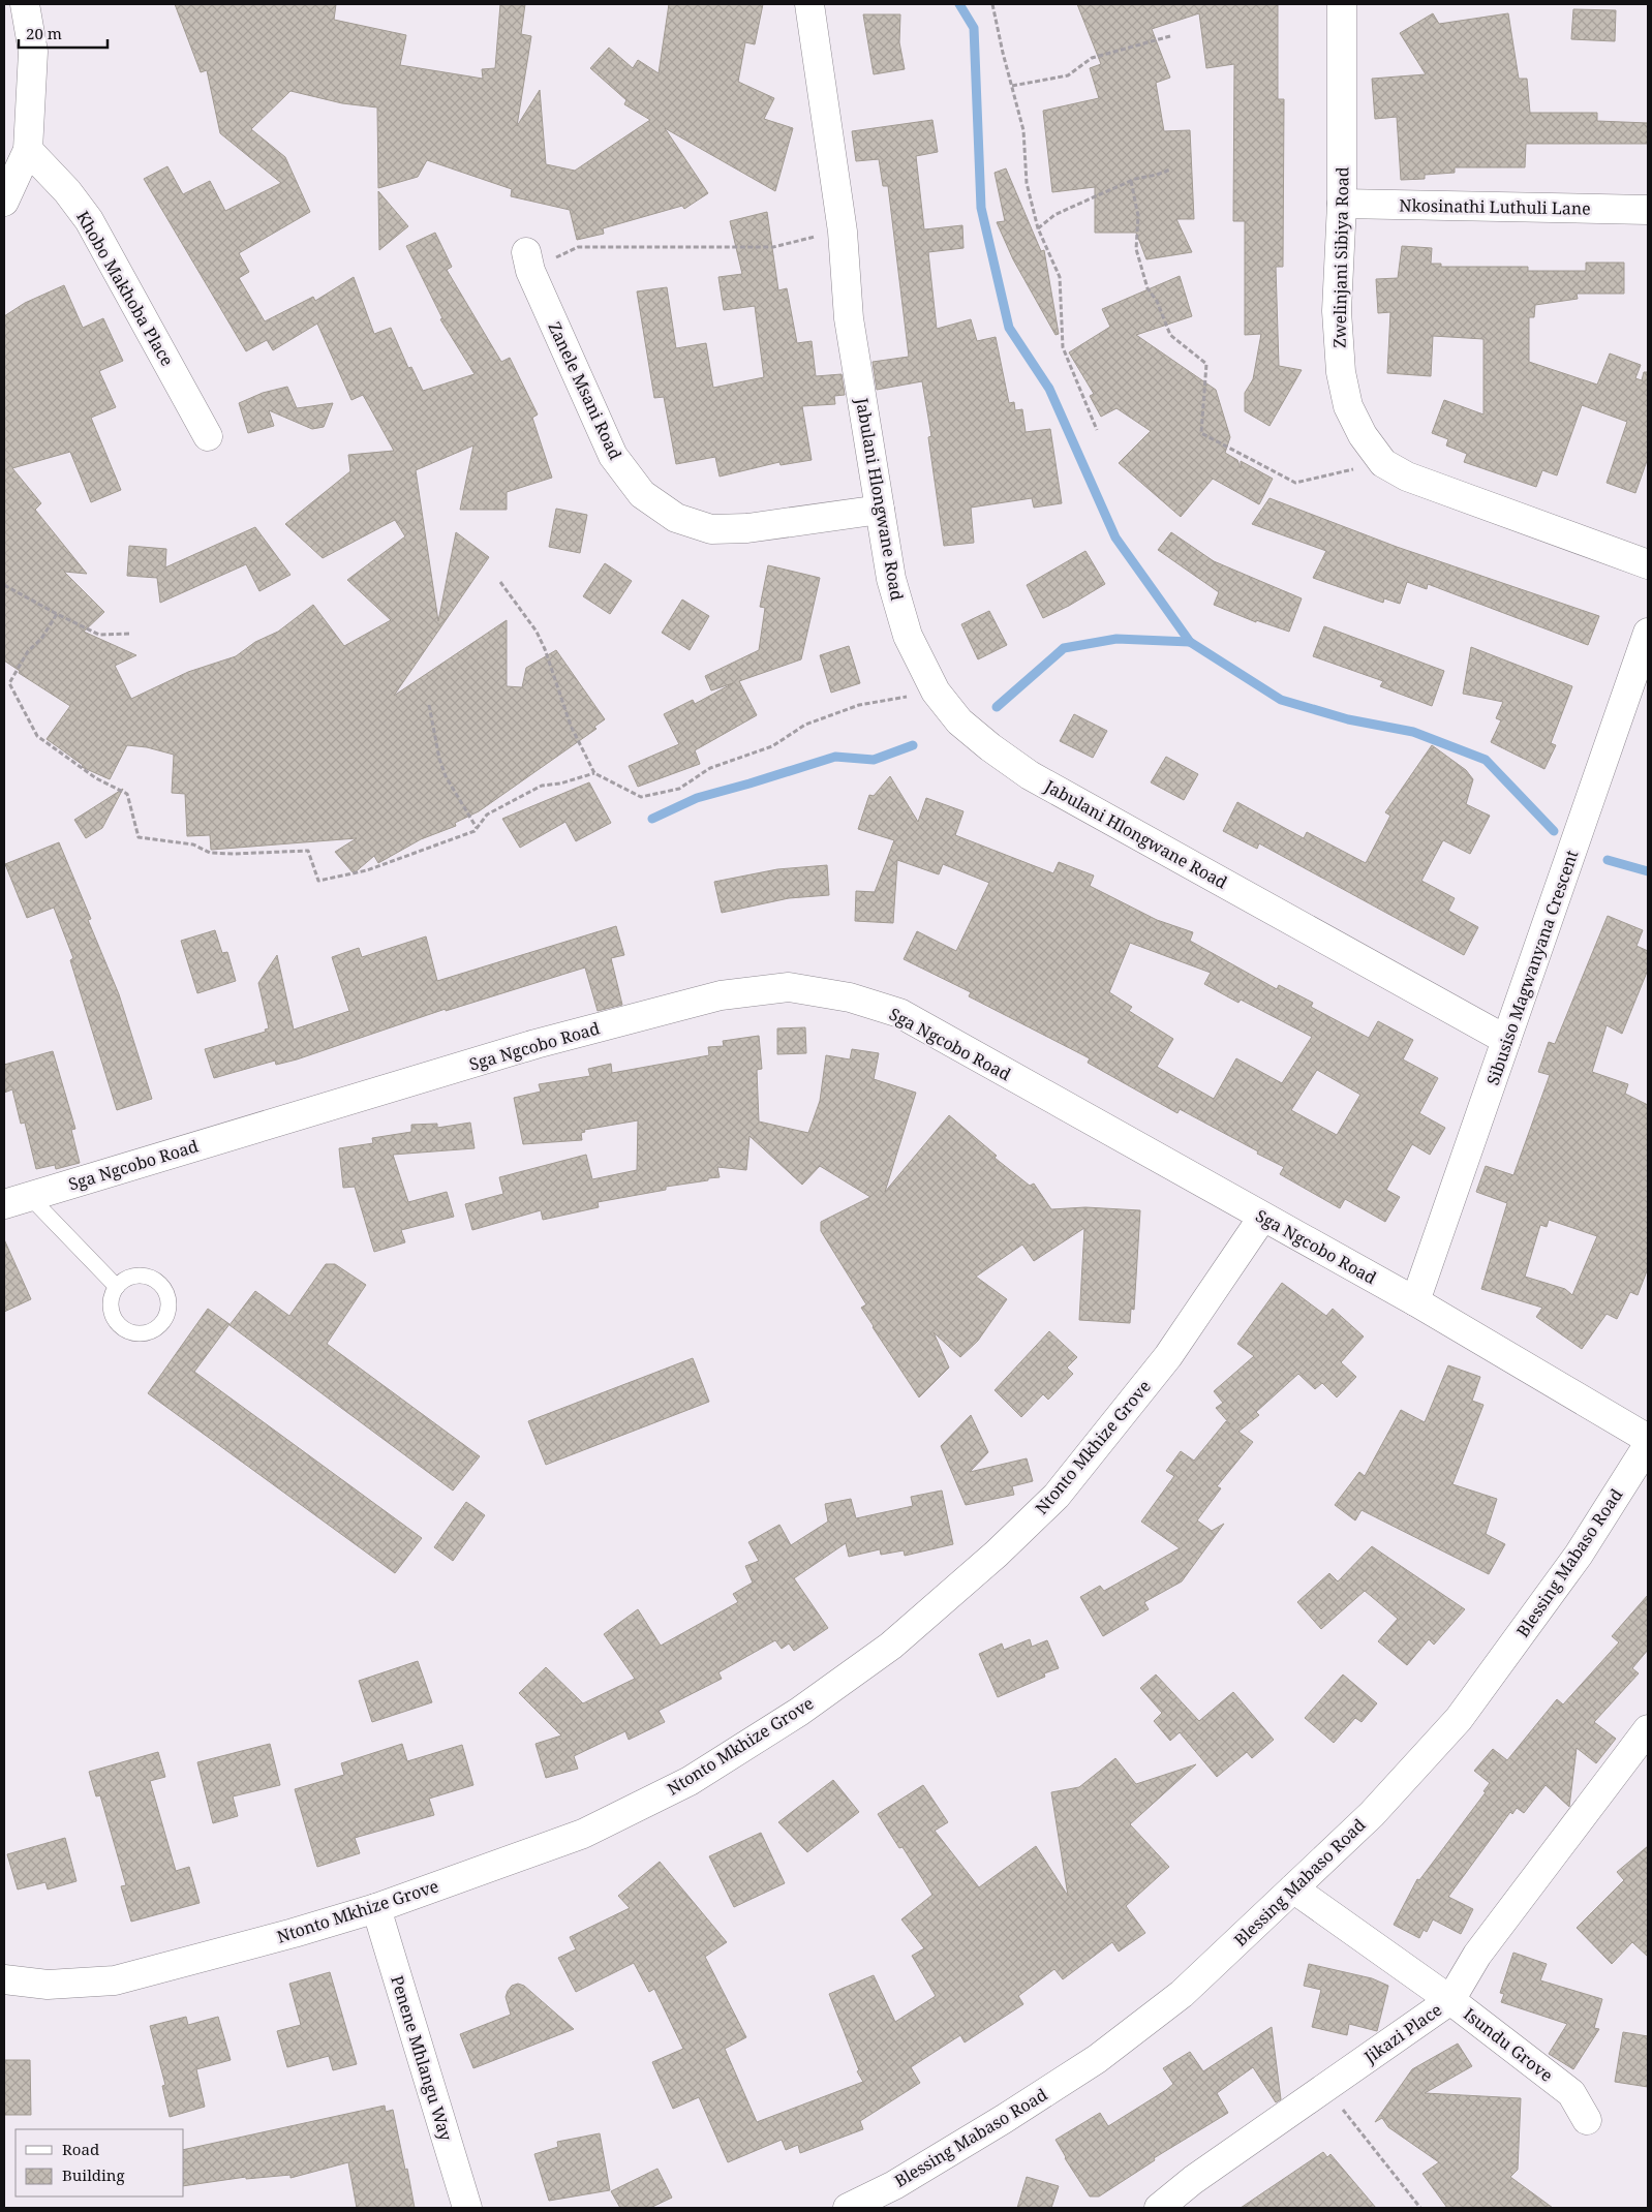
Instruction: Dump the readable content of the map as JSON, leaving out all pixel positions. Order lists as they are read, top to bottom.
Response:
{
  "streets": {
    "street": [
      "Nkosinathi Luthuli Lane",
      "Zwelinjani Sibiya Road",
      "Khobo Makhoba Place",
      "Zanele Msani Road",
      "Jabulani Hlongwane Road",
      "Sibusiso Magwanyana Crescent",
      "Sga Ngcobo Road",
      "Ntonto Mkhize Grove",
      "Blessing Mabaso Road",
      "Jikazi Place",
      "Isundu Grove",
      "Penene Mhlangu Way"
    ]
  },
  "crossings": [
    ["Nkosinathi Luthuli Lane", "Zwelinjani Sibiya Road"],
    ["Zanele Msani Road", "Jabulani Hlongwane Road"],
    ["Jabulani Hlongwane Road", "Sibusiso Magwanyana Crescent"],
    ["Sibusiso Magwanyana Crescent", "Sga Ngcobo Road"],
    ["Sga Ngcobo Road", "Ntonto Mkhize Grove"],
    ["Ntonto Mkhize Grove", "Penene Mhlangu Way"],
    ["Blessing Mabaso Road", "Isundu Grove"],
    ["Jikazi Place", "Isundu Grove"]
  ],
  "legend": ["Road", "Building"],
  "scale_bar": "20 m"
}
